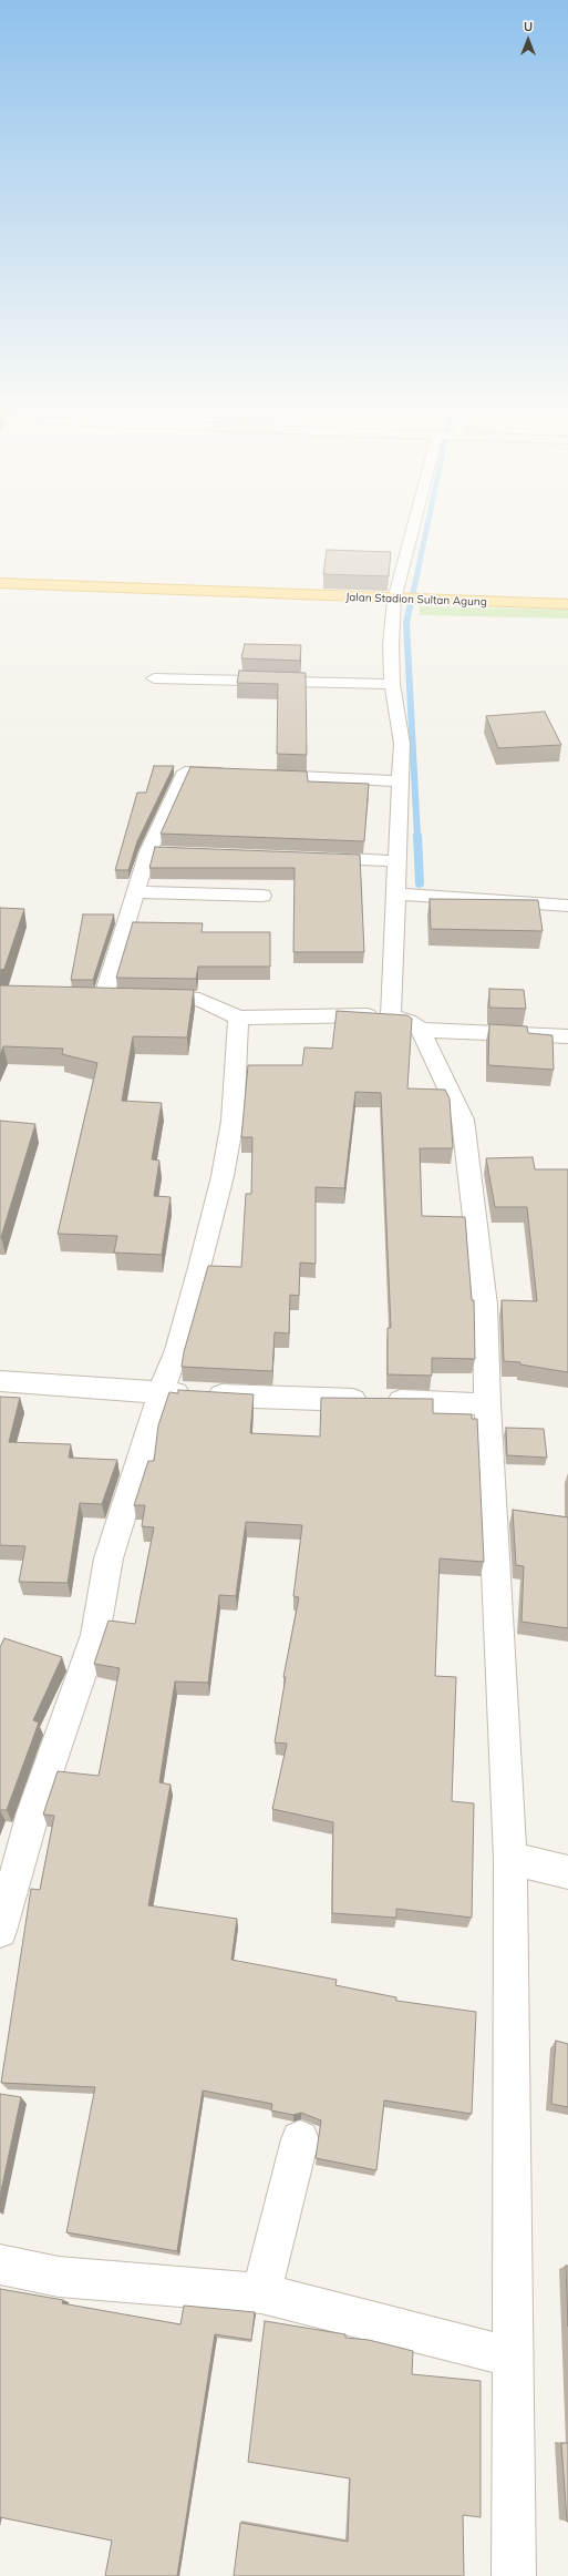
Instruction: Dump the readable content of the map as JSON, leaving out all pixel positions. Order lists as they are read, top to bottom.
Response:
{
  "streets": {
    "main road": ["Jalan Stadion Sultan Agung"]
  },
  "north": "top"
}
